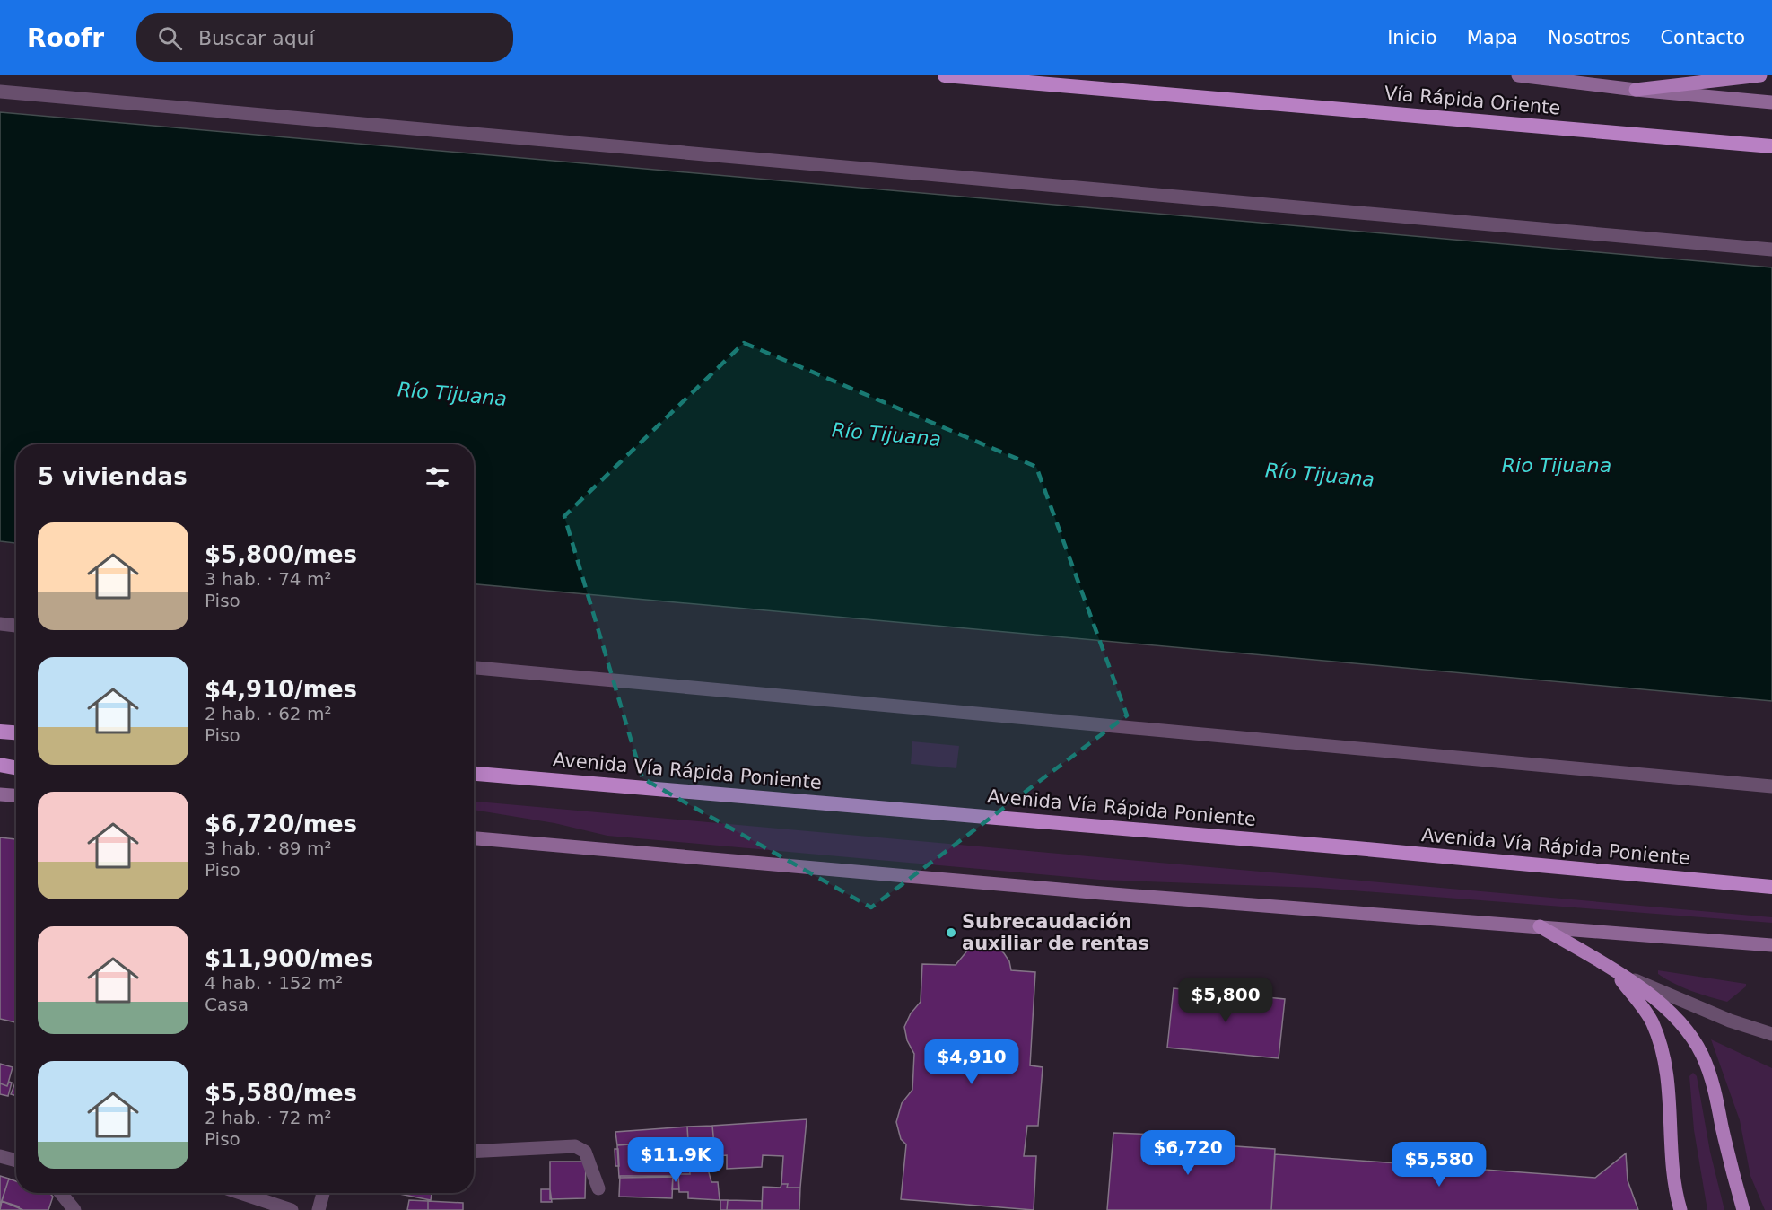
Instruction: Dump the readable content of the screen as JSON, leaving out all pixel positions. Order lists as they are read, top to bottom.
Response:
{
  "streets": {
    "highway": ["Vía Rápida Oriente", "Avenida Vía Rápida Poniente"]
  },
  "water": ["Río Tijuana", "Rio Tijuana"],
  "places": ["Subrecaudación auxiliar de rentas"],
  "page": {
    "header": "Roofr",
    "search": "Buscar aquí",
    "nav": [
      "Inicio",
      "Mapa",
      "Nosotros",
      "Contacto"
    ],
    "heading": "5 viviendas",
    "list": [
      {
        "name": "$5,800/mes",
        "note": "3 hab. · 74 m² · Piso"
      },
      {
        "name": "$4,910/mes",
        "note": "2 hab. · 62 m² · Piso"
      },
      {
        "name": "$6,720/mes",
        "note": "3 hab. · 89 m² · Piso"
      },
      {
        "name": "$11,900/mes",
        "note": "4 hab. · 152 m² · Casa"
      },
      {
        "name": "$5,580/mes",
        "note": "2 hab. · 72 m² · Piso"
      }
    ],
    "price": [
      "$5,800",
      "$4,910",
      "$6,720",
      "$11.9K",
      "$5,580"
    ]
  }
}
